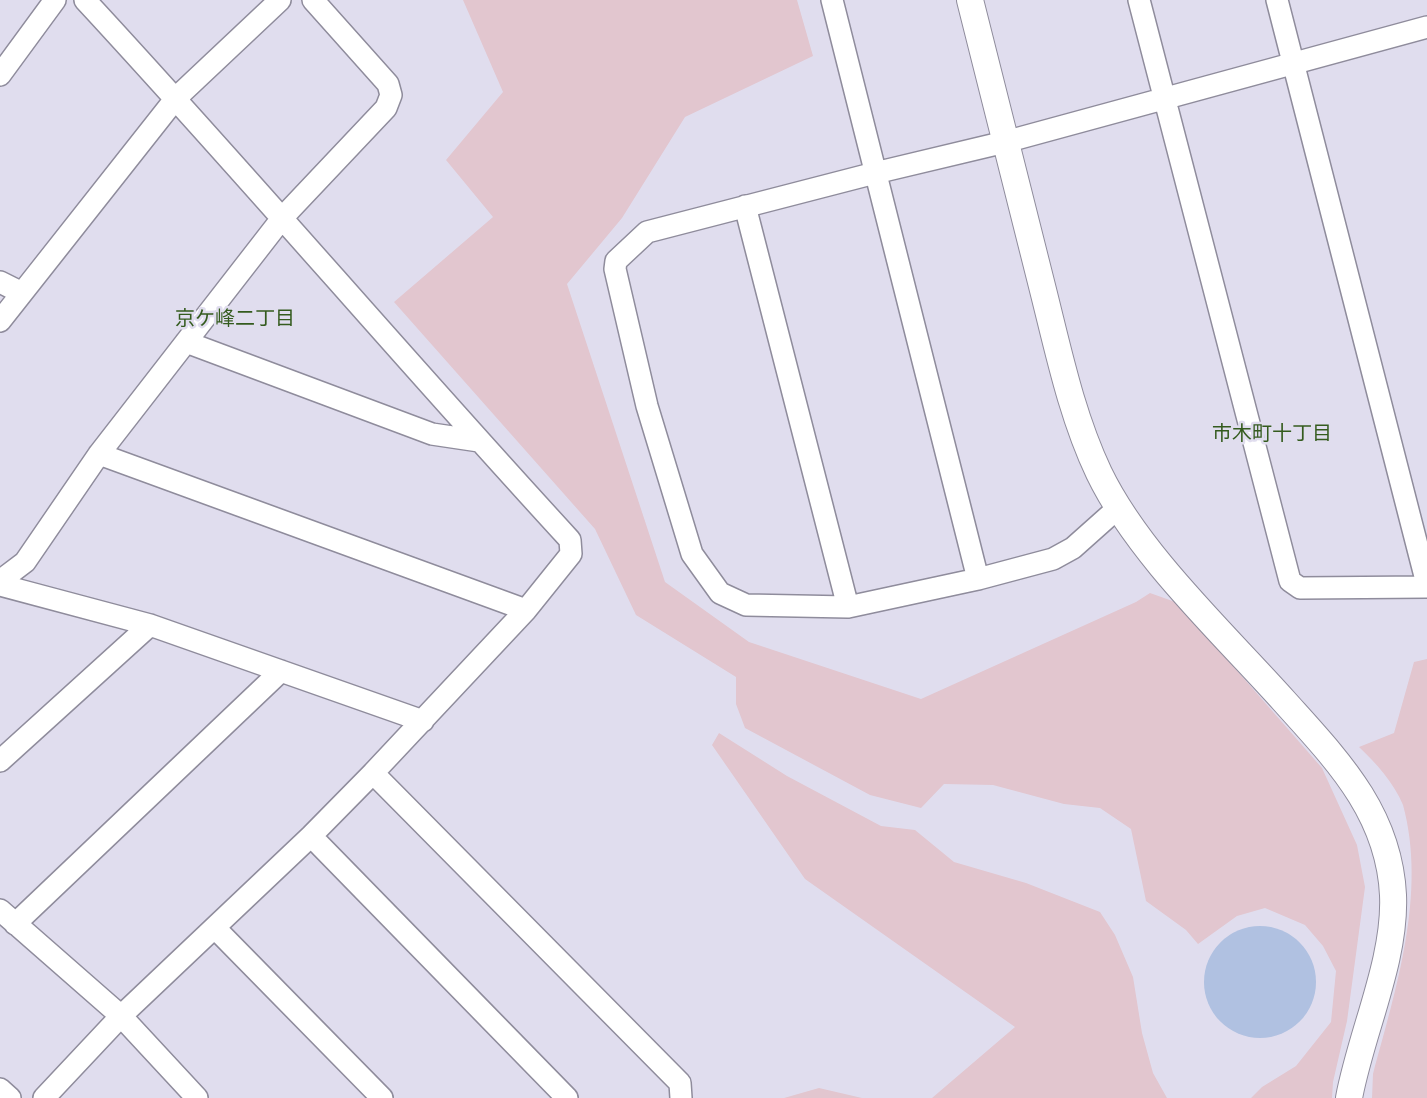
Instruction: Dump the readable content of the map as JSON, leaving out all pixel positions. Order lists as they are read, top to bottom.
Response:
{
  "districts": ["京ケ峰二丁目", "市木町十丁目"]
}
